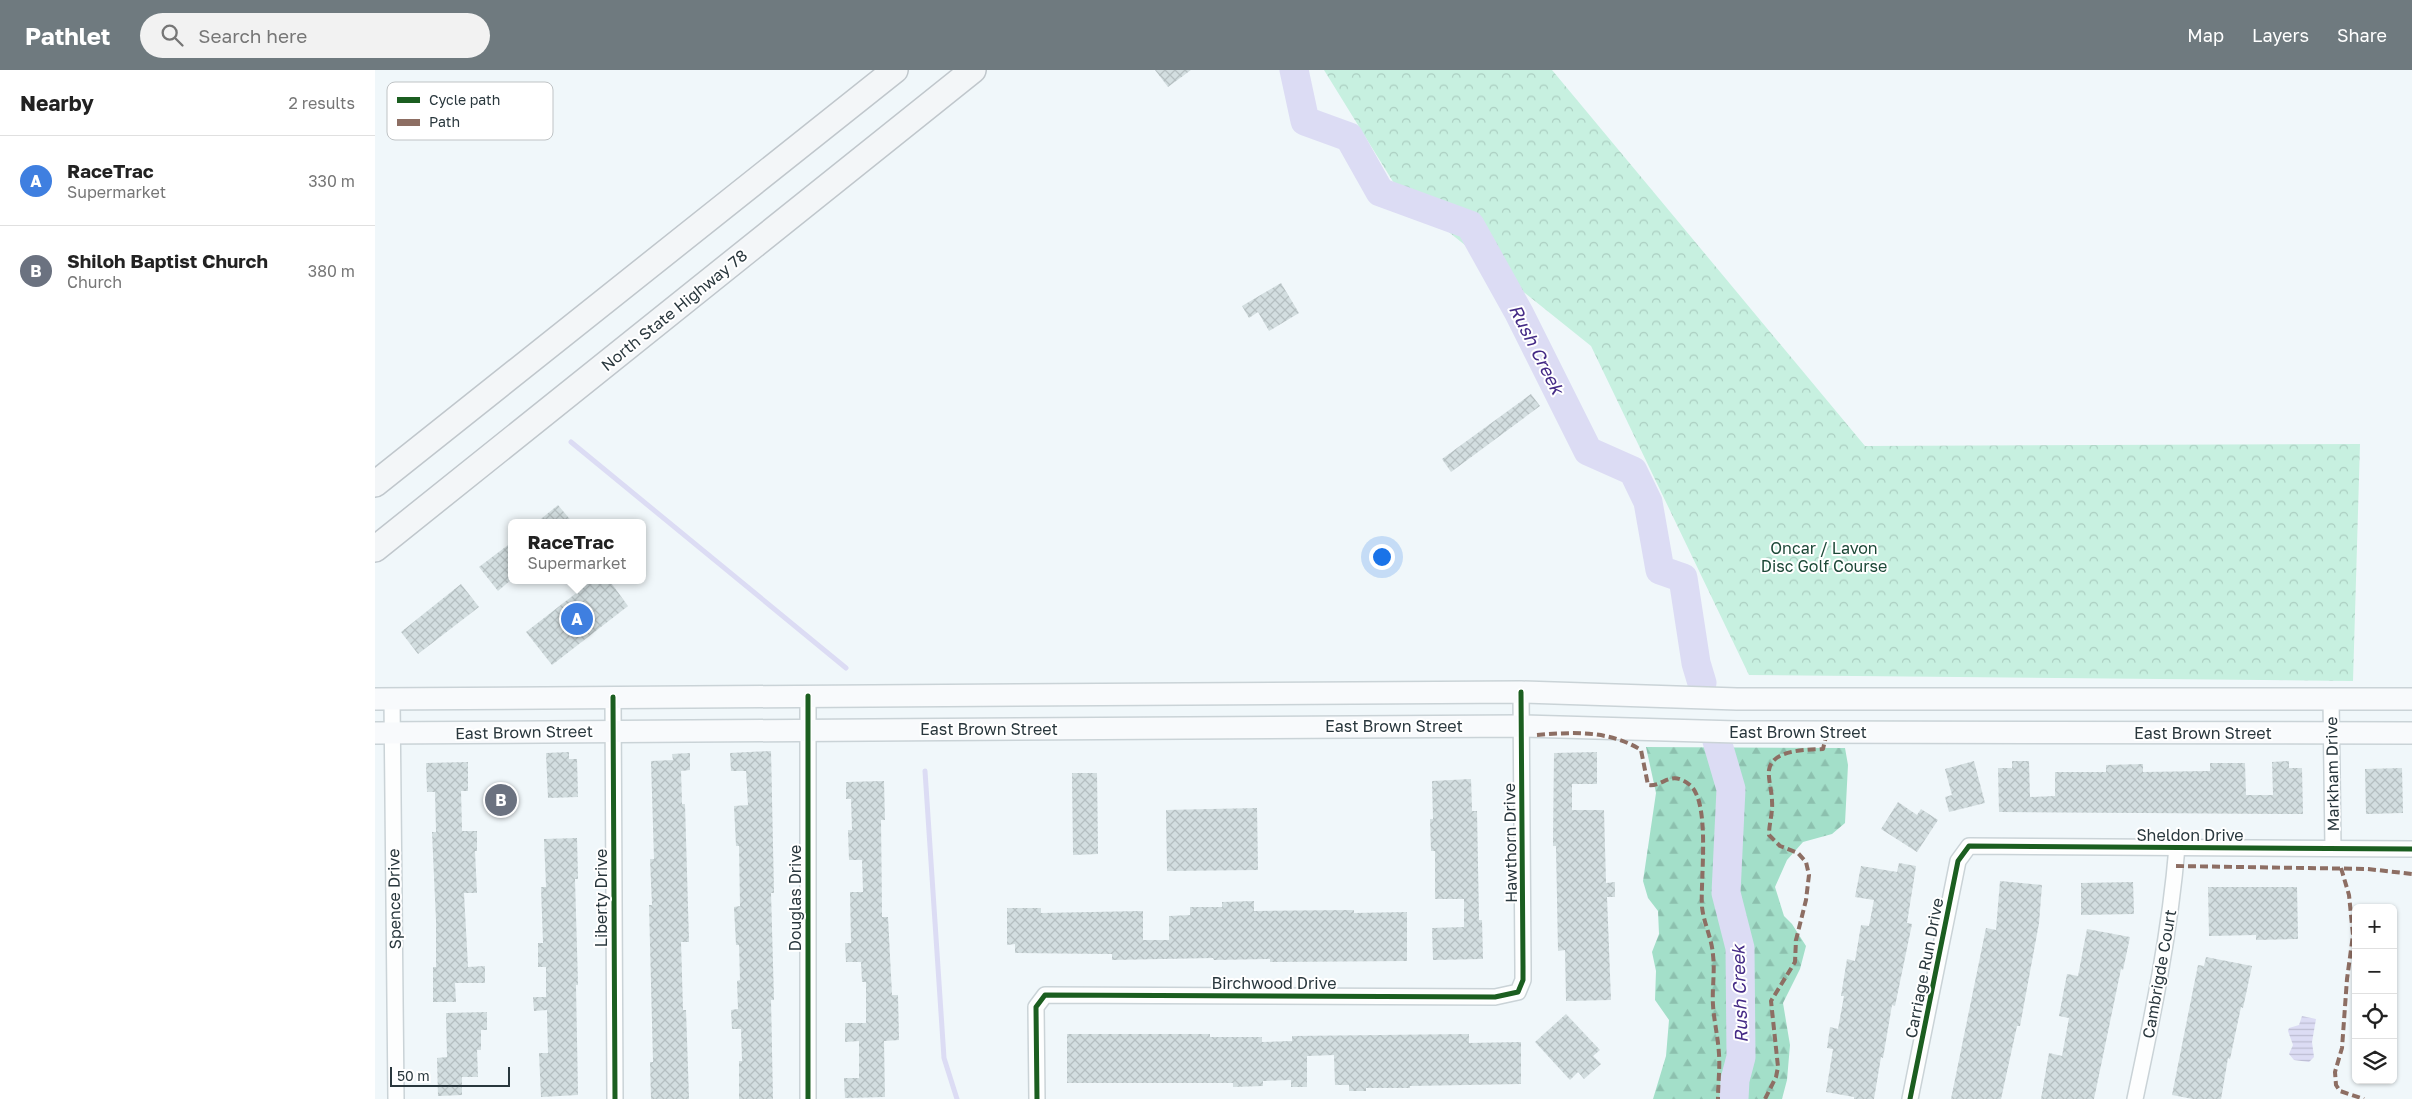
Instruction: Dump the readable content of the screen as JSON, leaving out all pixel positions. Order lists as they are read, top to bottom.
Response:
{
  "streets": {
    "main road": ["North State Highway 78", "East Brown Street"],
    "street": [
      "Markham Drive",
      "Sheldon Drive",
      "Hawthorn Drive",
      "Liberty Drive",
      "Douglas Drive",
      "Spence Drive",
      "Carriage Run Drive",
      "Cambrigde Court",
      "Birchwood Drive"
    ]
  },
  "crossings": [
    ["East Brown Street", "Markham Drive"],
    ["East Brown Street", "Hawthorn Drive"],
    ["East Brown Street", "Liberty Drive"],
    ["East Brown Street", "Douglas Drive"],
    ["East Brown Street", "Spence Drive"],
    ["Markham Drive", "Sheldon Drive"],
    ["Sheldon Drive", "Carriage Run Drive"],
    ["Sheldon Drive", "Cambrigde Court"],
    ["Hawthorn Drive", "Birchwood Drive"]
  ],
  "water": ["Rush Creek"],
  "parks": ["Oncar / Lavon Disc Golf Course"],
  "legend": ["Cycle path", "Path"],
  "scale_bar": "50 m",
  "page": {
    "header": "Pathlet",
    "search": "Search here",
    "nav": ["Map", "Layers", "Share"],
    "heading": ["Nearby", "2 results"],
    "list": [
      {
        "mark": "A",
        "name": "RaceTrac",
        "note": "Supermarket",
        "value": "330 m"
      },
      {
        "mark": "B",
        "name": "Shiloh Baptist Church",
        "note": "Church",
        "value": "380 m"
      }
    ],
    "popup": ["RaceTrac", "Supermarket"],
    "pins": ["A", "B"],
    "map_buttons": ["+", "−"],
    "scale": "50 m"
  }
}
